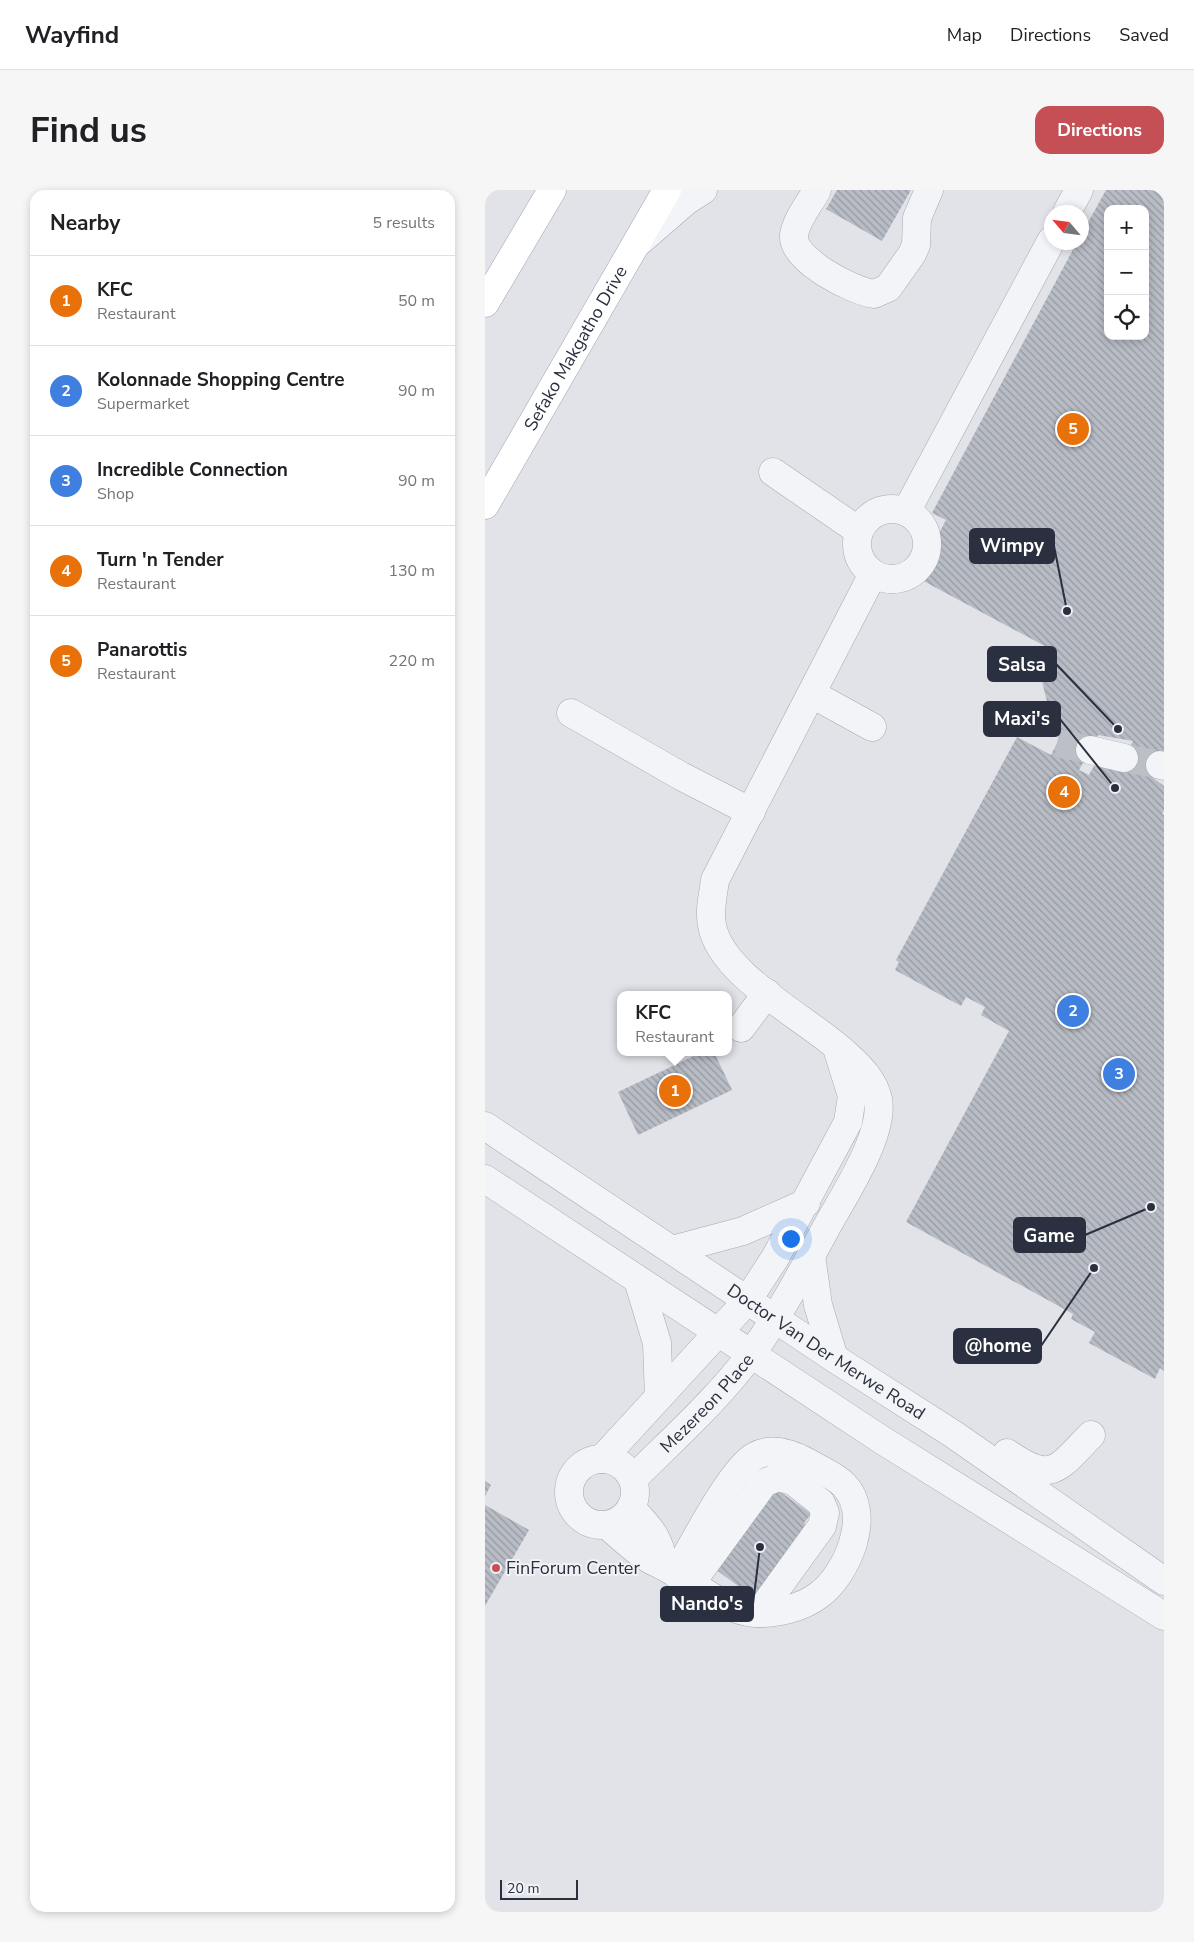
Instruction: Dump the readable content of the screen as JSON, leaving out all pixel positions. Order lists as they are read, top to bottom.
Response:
{
  "streets": {
    "main road": ["Sefako Makgatho Drive"],
    "street": ["Doctor Van Der Merwe Road", "Mezereon Place"]
  },
  "crossings": [
    ["Doctor Van Der Merwe Road", "Mezereon Place"]
  ],
  "places": [
    "Wimpy",
    "Salsa",
    "Maxi's",
    "Game",
    "@home",
    "Nando's",
    "FinForum Center"
  ],
  "scale_bar": "20 m",
  "north": "top left",
  "page": {
    "header": "Wayfind",
    "nav": ["Map", "Directions", "Saved"],
    "buttons": "Directions",
    "title": "Find us",
    "heading": ["Nearby", "5 results"],
    "map_buttons": ["+", "−"],
    "list": [
      {
        "mark": "1",
        "name": "KFC",
        "note": "Restaurant",
        "value": "50 m"
      },
      {
        "mark": "2",
        "name": "Kolonnade Shopping Centre",
        "note": "Supermarket",
        "value": "90 m"
      },
      {
        "mark": "3",
        "name": "Incredible Connection",
        "note": "Shop",
        "value": "90 m"
      },
      {
        "mark": "4",
        "name": "Turn 'n Tender",
        "note": "Restaurant",
        "value": "130 m"
      },
      {
        "mark": "5",
        "name": "Panarottis",
        "note": "Restaurant",
        "value": "220 m"
      }
    ],
    "pins": [
      "5",
      "4",
      "2",
      "3",
      "1"
    ],
    "popup": ["KFC", "Restaurant"],
    "scale": "20 m"
  }
}
